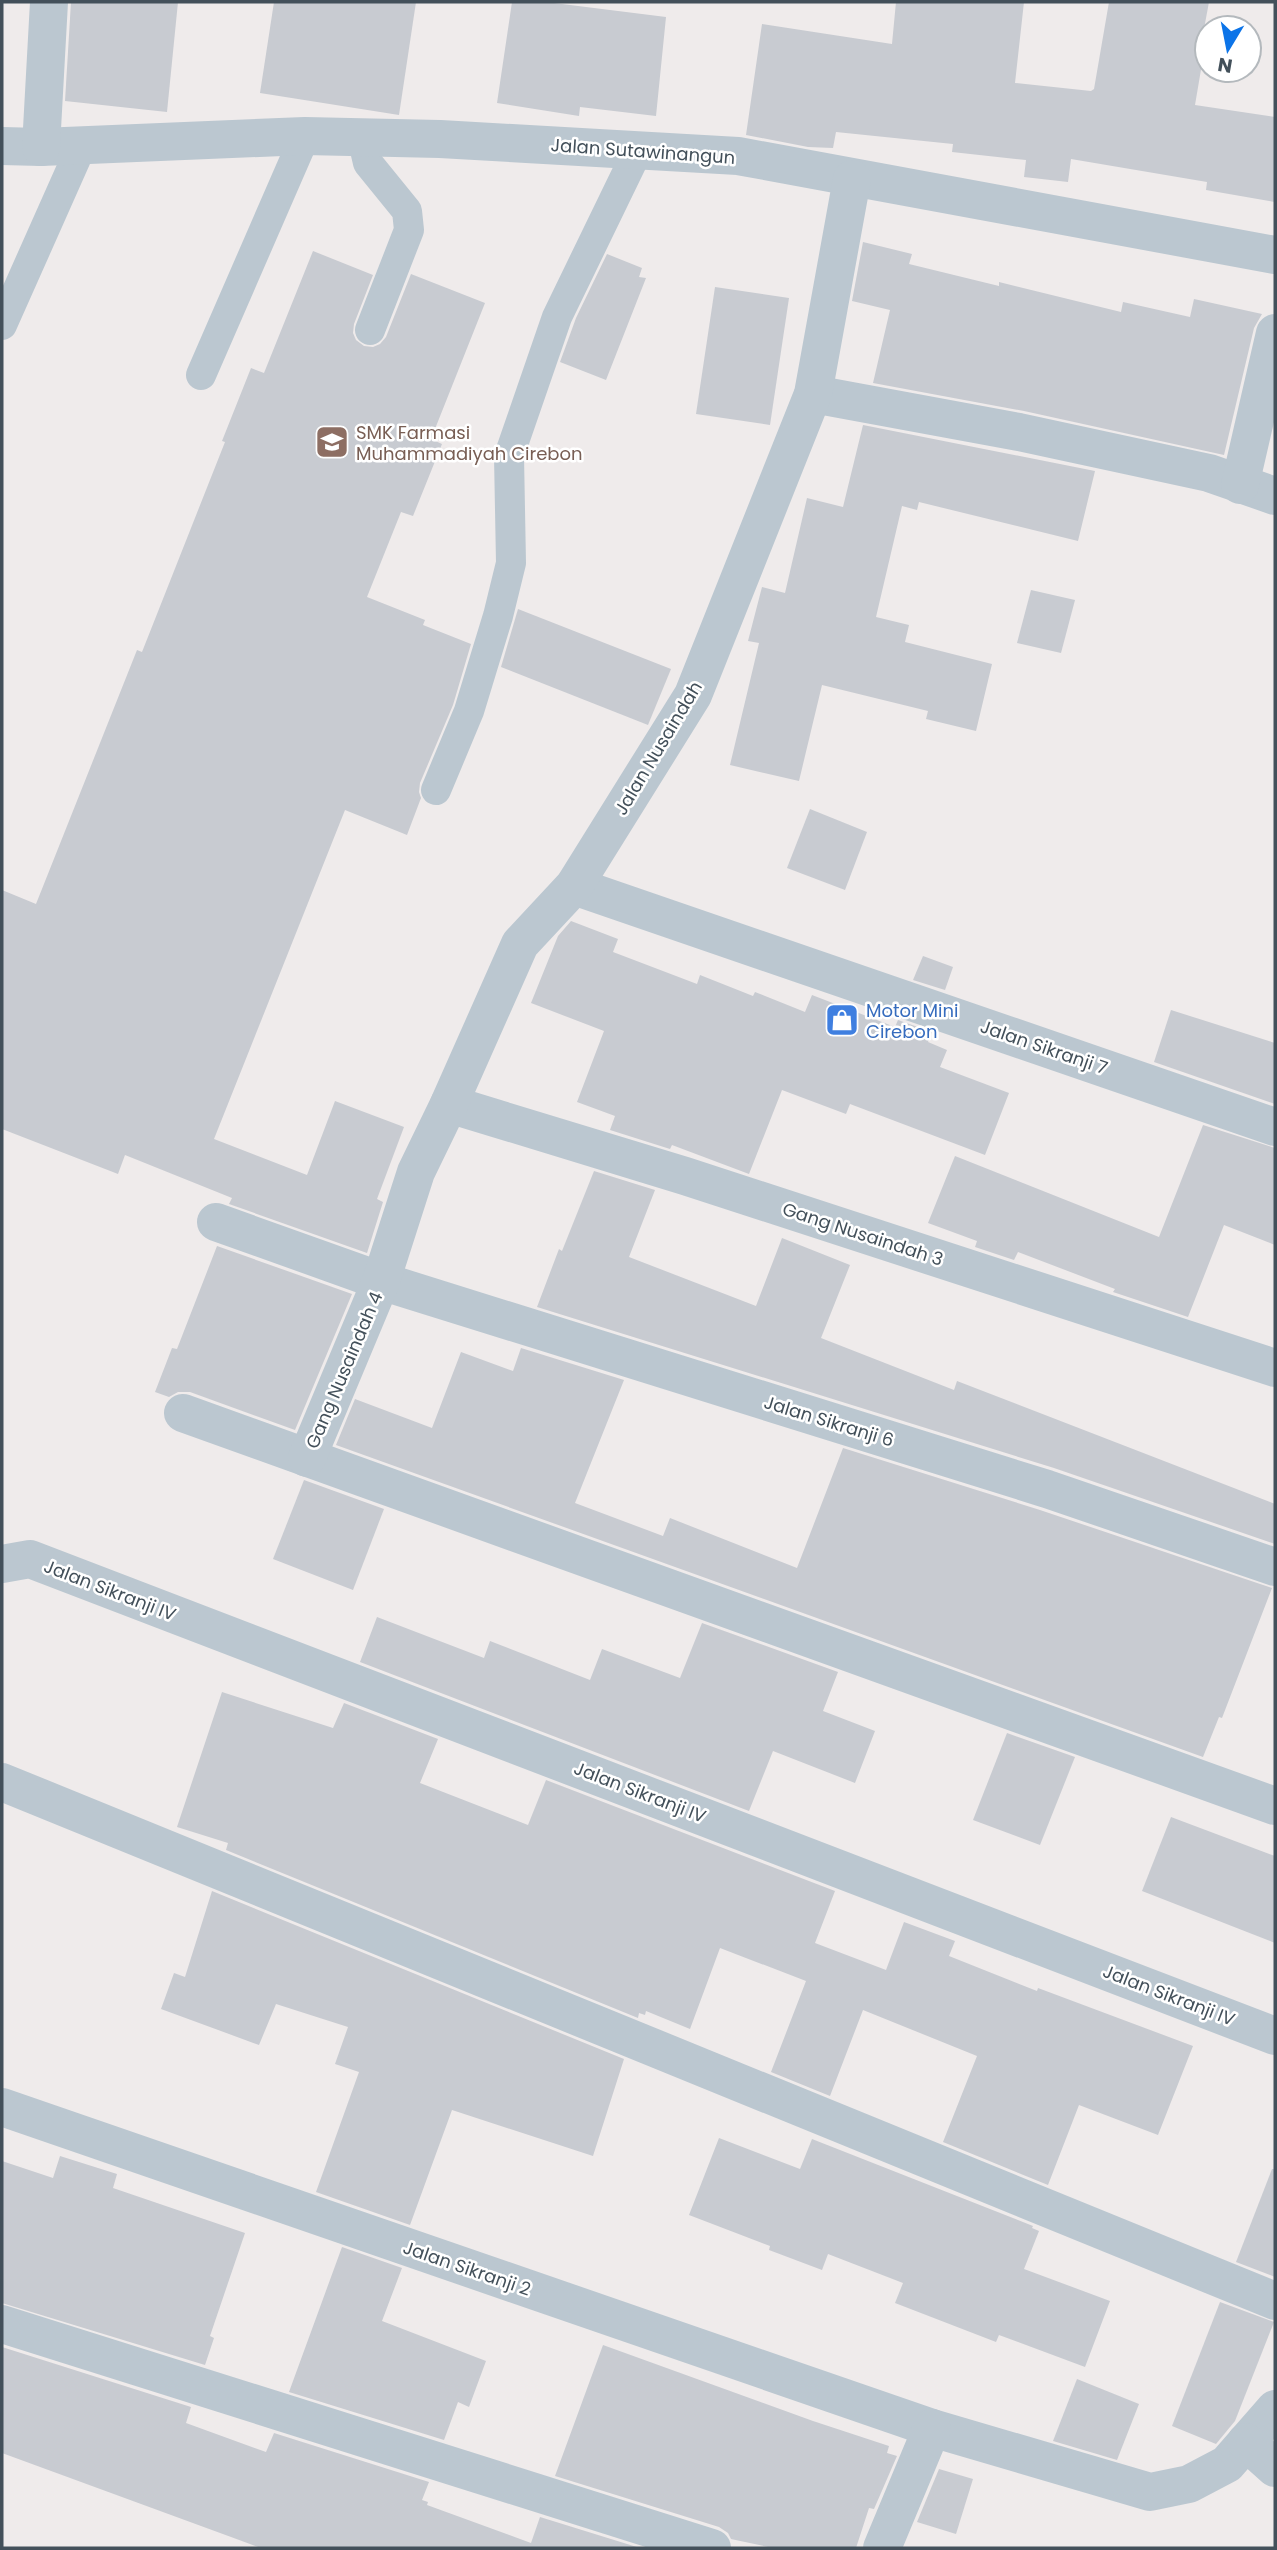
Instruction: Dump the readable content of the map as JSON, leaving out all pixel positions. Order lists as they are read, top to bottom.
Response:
{
  "streets": {
    "street": [
      "Jalan Sutawinangun",
      "Jalan Nusaindah",
      "Jalan Sikranji 7",
      "Gang Nusaindah 3",
      "Gang Nusaindah 4",
      "Jalan Sikranji 6",
      "Jalan Sikranji IV",
      "Jalan Sikranji 2"
    ]
  },
  "crossings": [
    ["Jalan Sutawinangun", "Jalan Nusaindah"],
    ["Jalan Nusaindah", "Jalan Sikranji 7"],
    ["Jalan Nusaindah", "Gang Nusaindah 3"],
    ["Jalan Nusaindah", "Gang Nusaindah 4"],
    ["Jalan Nusaindah", "Jalan Sikranji 6"],
    ["Gang Nusaindah 4", "Jalan Sikranji 6"]
  ],
  "places": {
    "school or university": ["SMK Farmasi Muhammadiyah Cirebon"],
    "shop": ["Motor Mini Cirebon"]
  },
  "north": "bottom"
}
